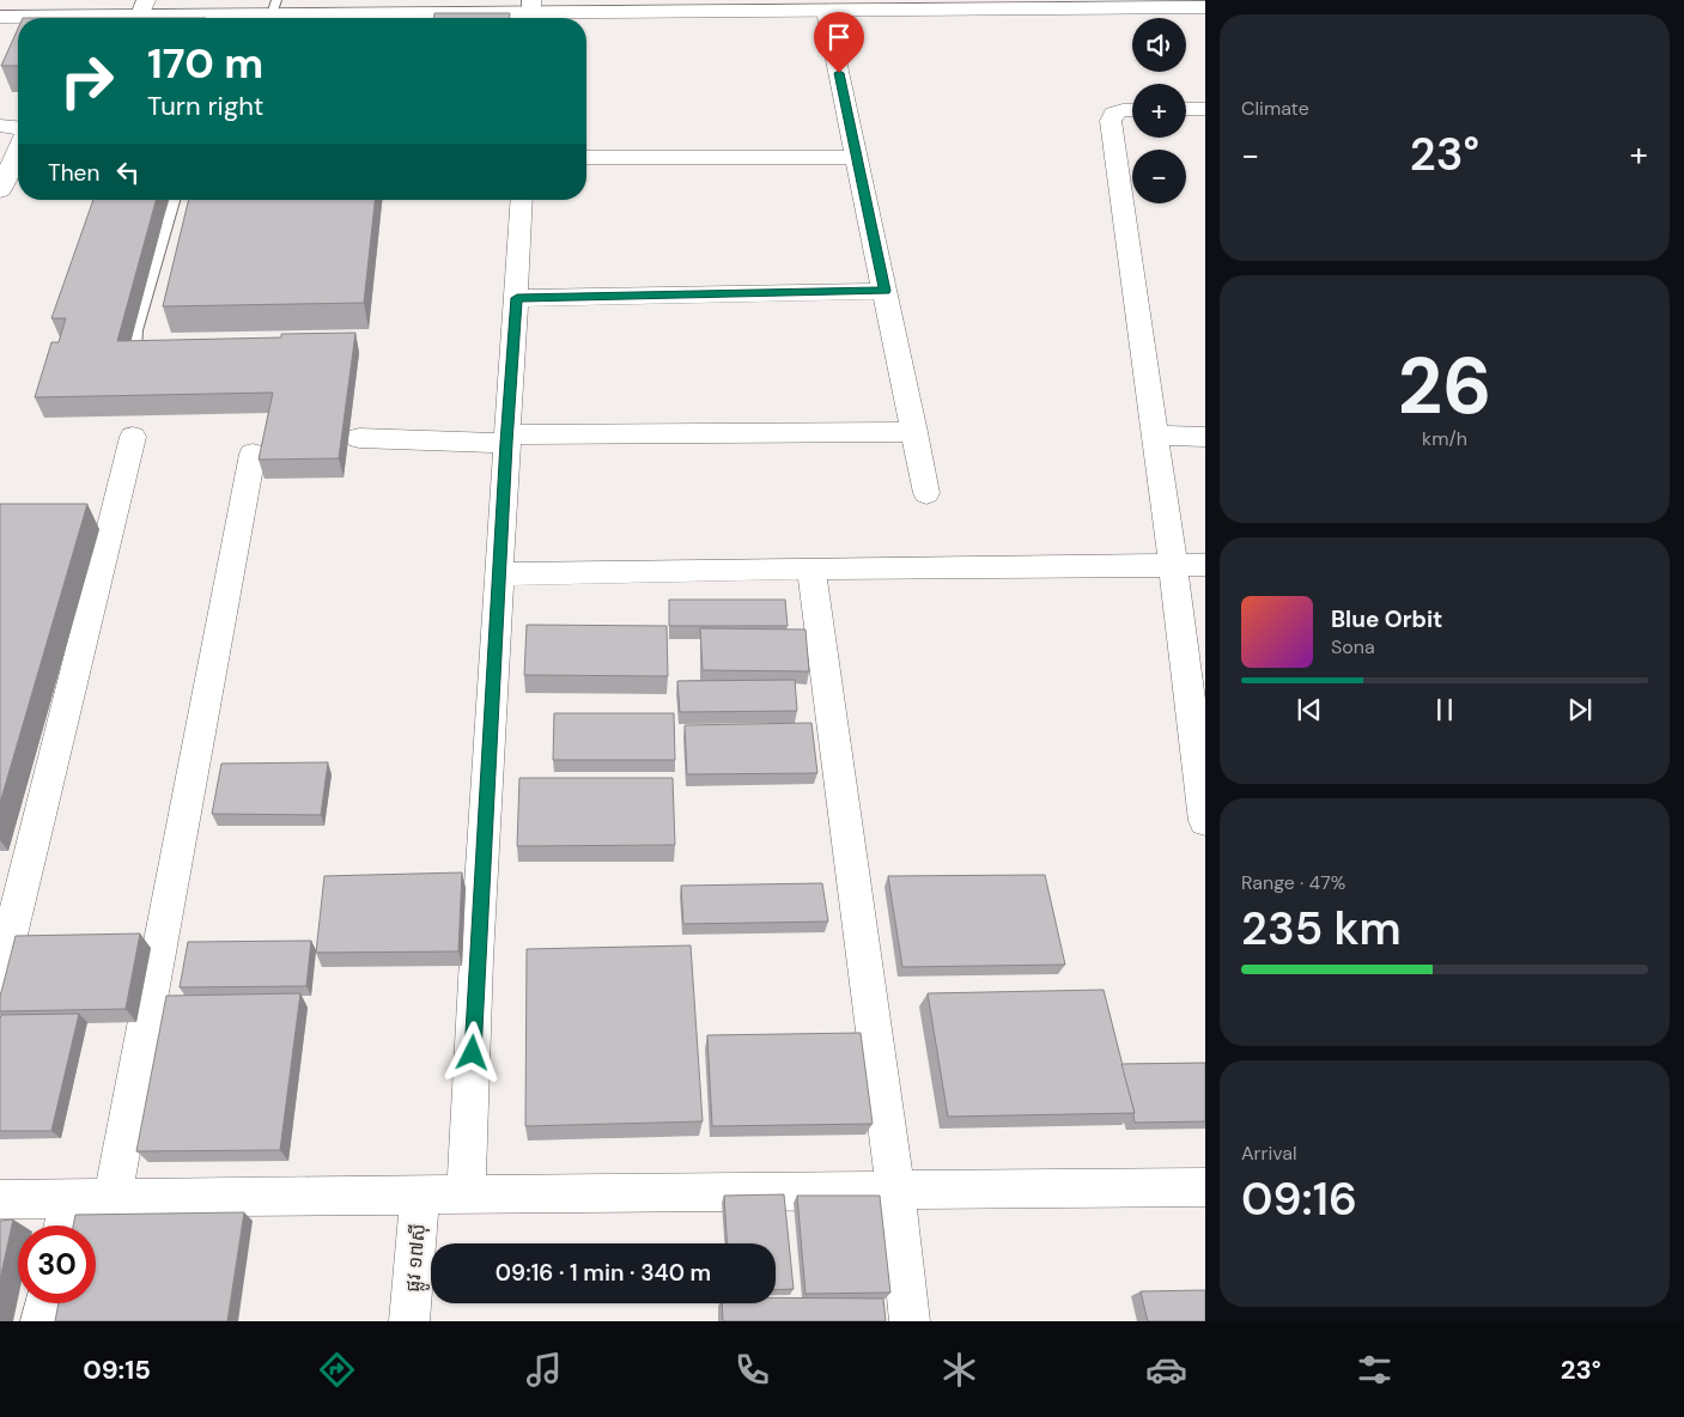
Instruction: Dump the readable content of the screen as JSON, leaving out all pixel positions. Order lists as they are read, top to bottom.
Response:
{
  "streets": {
    "street": ["ផ្លូវ ១៧ស៊ី"]
  },
  "page": {
    "tile": [
      "Climate",
      ["26", "km/h"],
      ["Range · 47%", "235 km"],
      ["Arrival", "09:16"]
    ],
    "map_buttons": ["+", "−"],
    "turn": ["170 m", "Turn right"],
    "heat": ["−", "23°", "+"],
    "then": "Then",
    "song": ["Blue Orbit", "Sona"],
    "limit": "30",
    "trip": "09:16 · 1 min · 340 m",
    "tabs": ["09:15", "23°"]
  }
}
